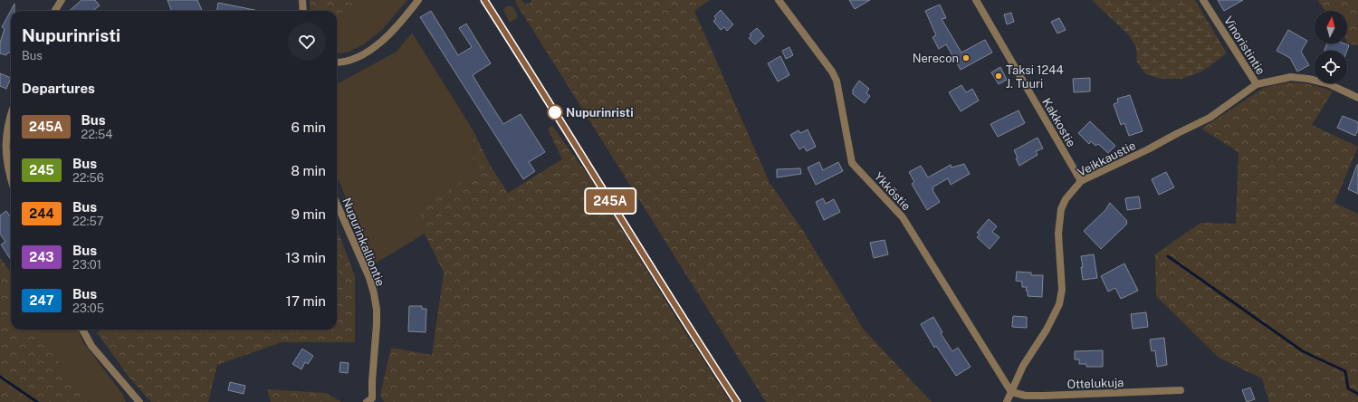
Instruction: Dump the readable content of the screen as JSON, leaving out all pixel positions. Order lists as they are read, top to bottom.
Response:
{
  "streets": {
    "street": [
      "Vinoristintie",
      "Kakkostie",
      "Veikkaustie",
      "Ykköstie",
      "Nupurinkalliontie",
      "Ottelukuja"
    ]
  },
  "crossings": [
    ["Vinoristintie", "Veikkaustie"],
    ["Kakkostie", "Veikkaustie"],
    ["Veikkaustie", "Ykköstie"],
    ["Veikkaustie", "Ottelukuja"],
    ["Ykköstie", "Ottelukuja"]
  ],
  "places": ["Nerecon", "Taksi 1244 J. Tuuri", "Nupurinristi"],
  "lines": ["bus line 245A"],
  "north": "top",
  "page": {
    "on_map": "245A",
    "heading": [
      ["Nupurinristi", "Bus"],
      "Departures"
    ],
    "list": [
      {
        "mark": "245A",
        "name": "Bus",
        "note": "22:54",
        "value": "6 min"
      },
      {
        "mark": "245",
        "name": "Bus",
        "note": "22:56",
        "value": "8 min"
      },
      {
        "mark": "244",
        "name": "Bus",
        "note": "22:57",
        "value": "9 min"
      },
      {
        "mark": "243",
        "name": "Bus",
        "note": "23:01",
        "value": "13 min"
      },
      {
        "mark": "247",
        "name": "Bus",
        "note": "23:05",
        "value": "17 min"
      }
    ]
  }
}
